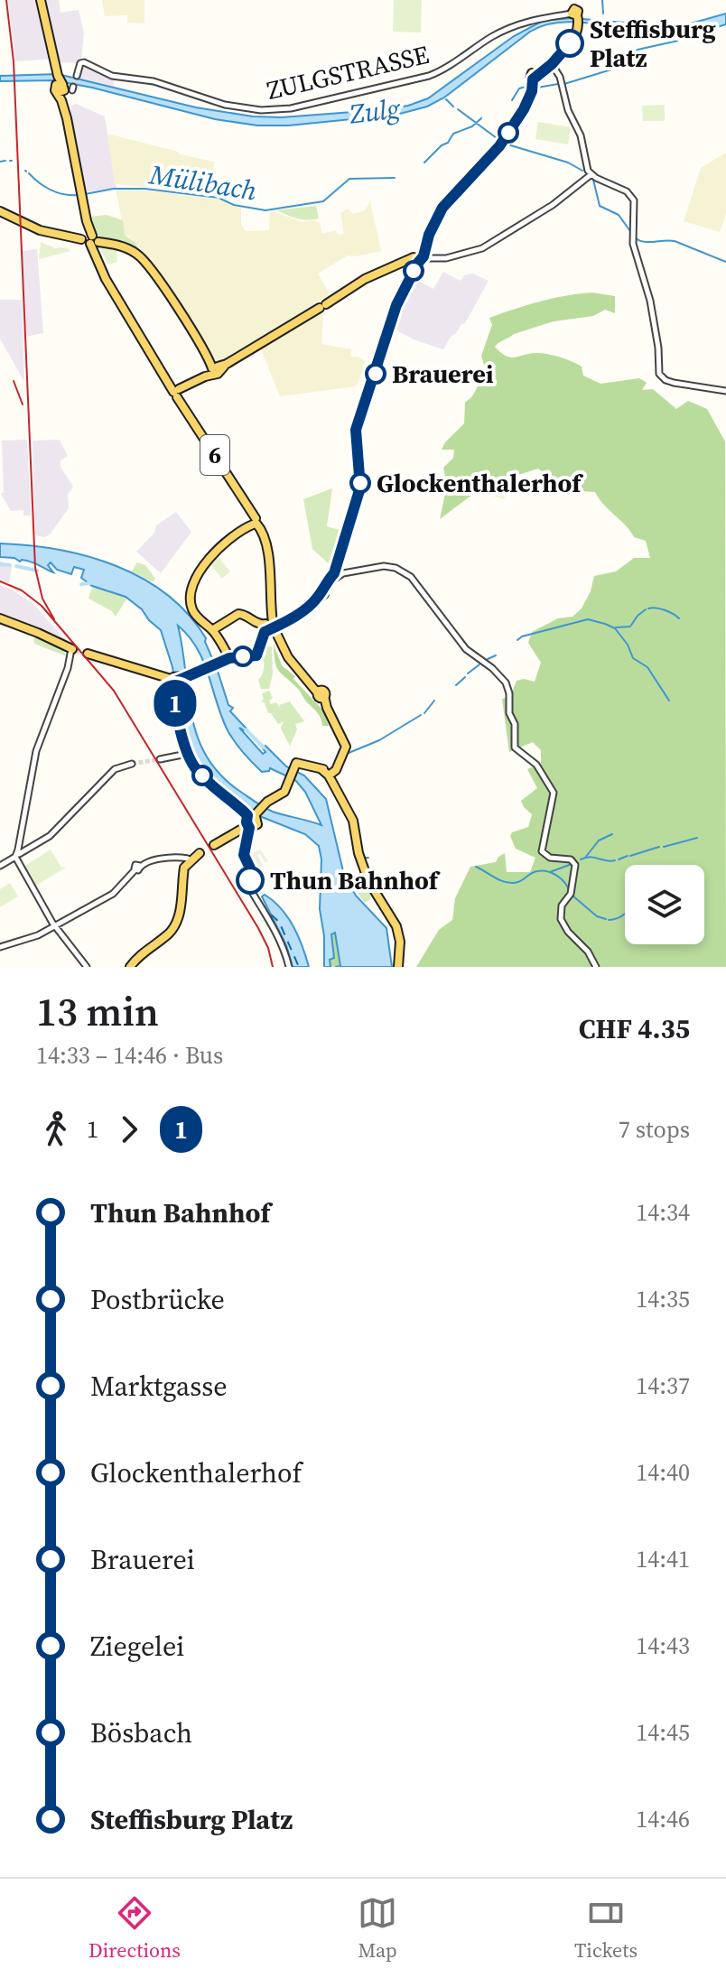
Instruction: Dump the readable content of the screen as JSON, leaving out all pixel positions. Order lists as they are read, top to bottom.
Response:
{
  "streets": {
    "main road": ["6"],
    "street": ["ZULGSTRASSE"]
  },
  "water": ["Zulg", "Mülibach"],
  "places": [
    "Steffisburg Platz",
    "Brauerei",
    "Glockenthalerhof",
    "Thun Bahnhof"
  ],
  "lines": ["bus line 1"],
  "page": {
    "on_map": "1",
    "heading": ["13 min", "14:33 – 14:46 · Bus", "CHF 4.35"],
    "legs": ["1", "1", "7 stops"],
    "list": [
      {
        "name": "Thun Bahnhof",
        "value": "14:34"
      },
      {
        "name": "Postbrücke",
        "value": "14:35"
      },
      {
        "name": "Marktgasse",
        "value": "14:37"
      },
      {
        "name": "Glockenthalerhof",
        "value": "14:40"
      },
      {
        "name": "Brauerei",
        "value": "14:41"
      },
      {
        "name": "Ziegelei",
        "value": "14:43"
      },
      {
        "name": "Bösbach",
        "value": "14:45"
      },
      {
        "name": "Steffisburg Platz",
        "value": "14:46"
      }
    ],
    "tabs": ["Directions", "Map", "Tickets"]
  }
}
